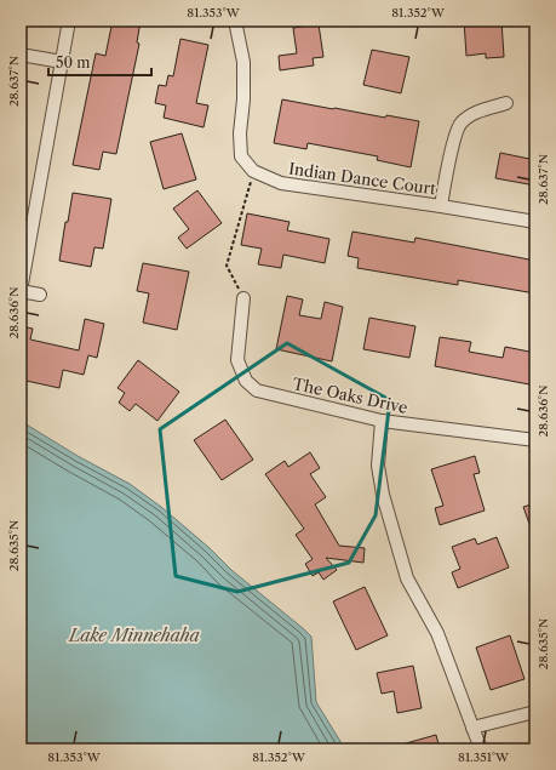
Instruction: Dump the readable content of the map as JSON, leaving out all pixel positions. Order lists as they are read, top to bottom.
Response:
{
  "streets": {
    "street": ["Indian Dance Court", "The Oaks Drive"]
  },
  "water": ["Lake Minnehaha"],
  "scale_bar": "50 m",
  "coordinates": [
    "81.353°W",
    "81.352°W",
    "28.637°N",
    "28.636°N",
    "28.635°N",
    "81.351°W"
  ]
}
